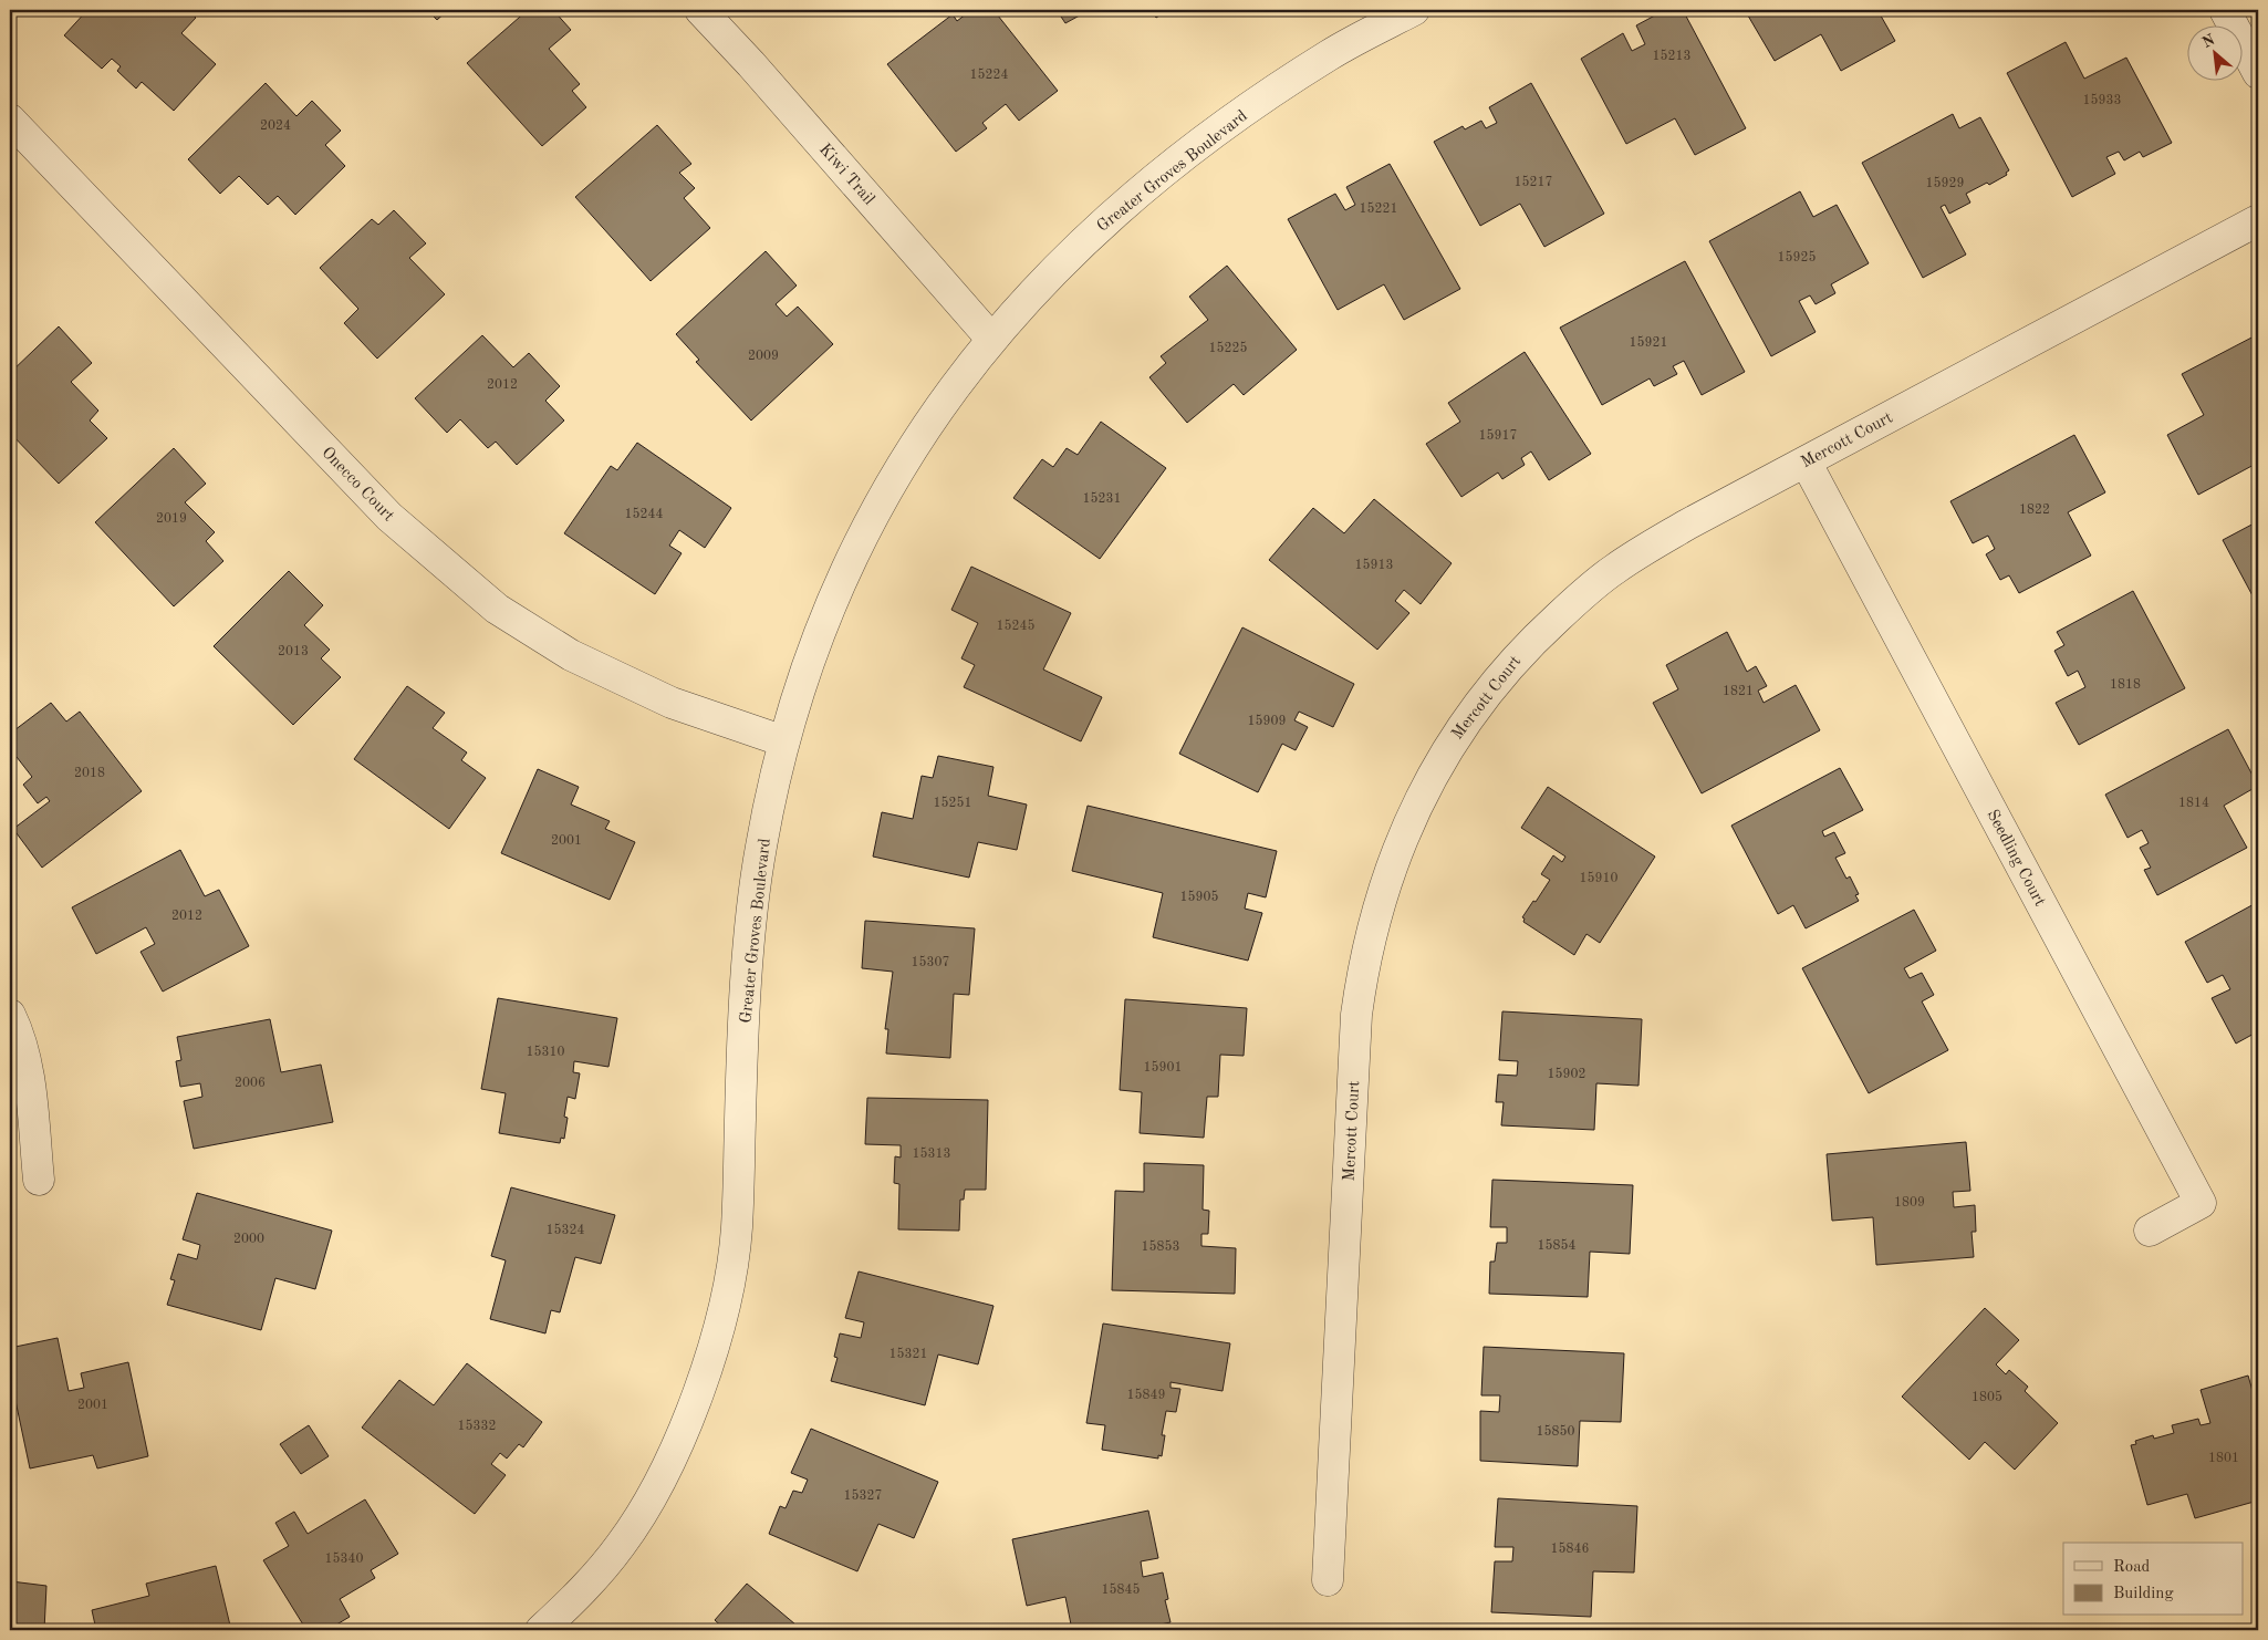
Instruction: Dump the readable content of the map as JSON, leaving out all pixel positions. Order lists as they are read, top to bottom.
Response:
{
  "streets": {
    "street": [
      "Greater Groves Boulevard",
      "Kiwi Trail",
      "Mercott Court",
      "Onecco Court",
      "Seedling Court"
    ]
  },
  "crossings": [
    ["Greater Groves Boulevard", "Kiwi Trail"],
    ["Greater Groves Boulevard", "Onecco Court"],
    ["Mercott Court", "Seedling Court"]
  ],
  "house_numbers": [
    "15213",
    "15224",
    "15933",
    "2024",
    "15217",
    "15929",
    "15221",
    "15925",
    "15921",
    "15225",
    "2009",
    "2012",
    "15917",
    "15231",
    "1822",
    "15244",
    "2019",
    "15913",
    "15245",
    "2013",
    "1818",
    "1821",
    "15909",
    "2018",
    "15251",
    "1814",
    "2001",
    "15910",
    "15905",
    "2012",
    "15307",
    "15310",
    "15901",
    "15902",
    "2006",
    "15313",
    "1809",
    "15324",
    "2000",
    "15854",
    "15853",
    "15321",
    "15849",
    "1805",
    "2001",
    "15332",
    "15850",
    "1801",
    "15327",
    "15846",
    "15340",
    "15845"
  ],
  "legend": ["Road", "Building"],
  "north": "top left"
}
